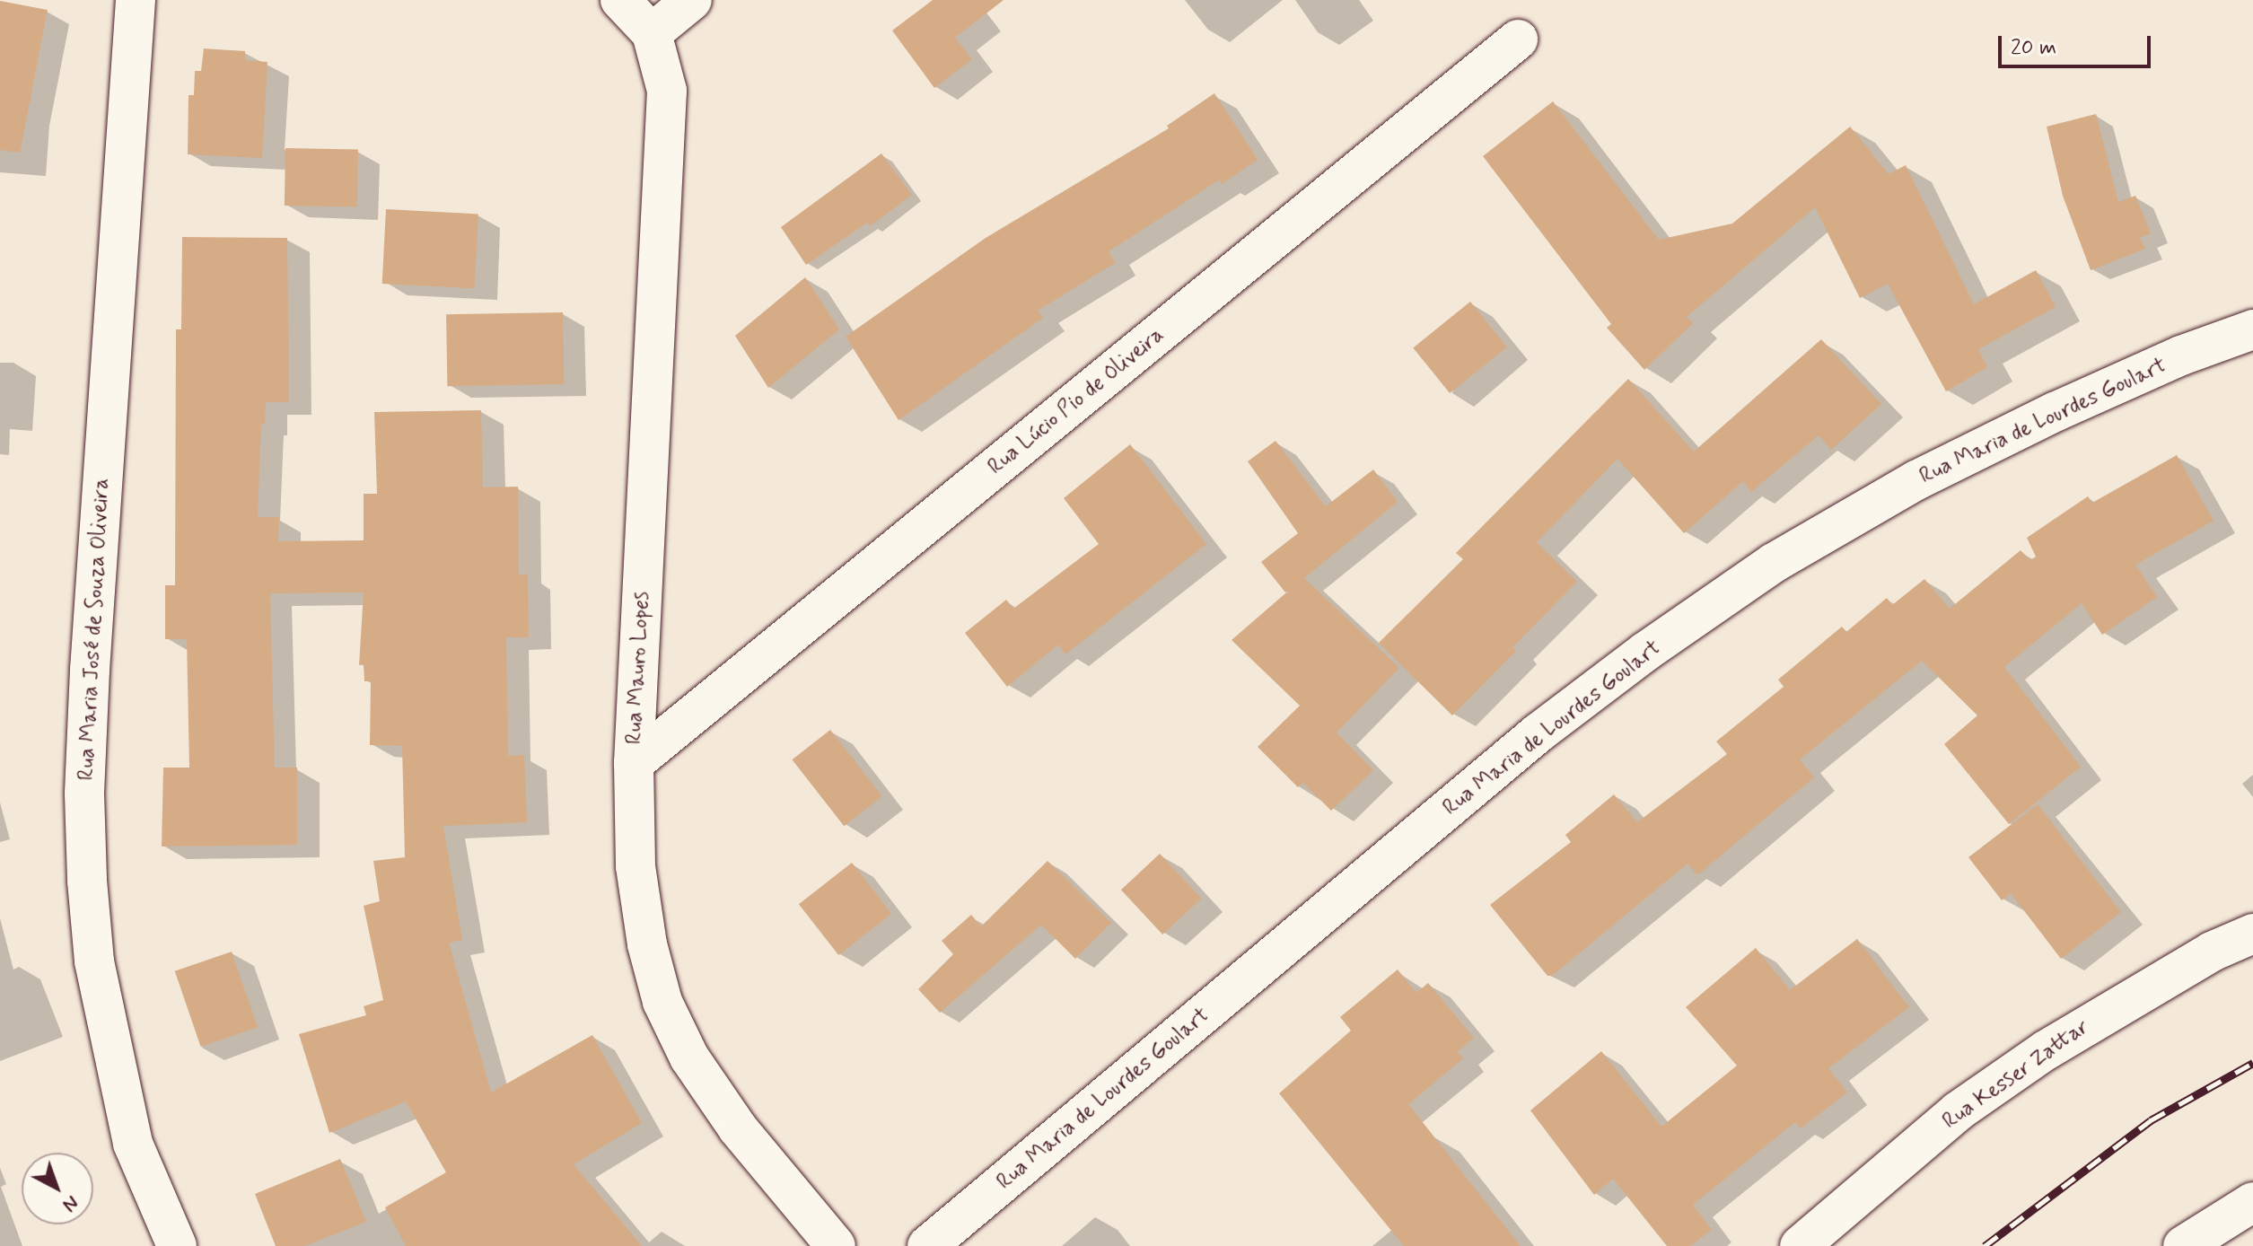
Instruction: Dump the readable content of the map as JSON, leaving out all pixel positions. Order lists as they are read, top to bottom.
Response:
{
  "streets": {
    "street": [
      "Rua Lúcio Pio de Oliveira",
      "Rua Maria de Lourdes Goulart",
      "Rua Maria José de Souza Oliveira",
      "Rua Mauro Lopes",
      "Rua Kesser Zattar"
    ]
  },
  "crossings": [
    ["Rua Lúcio Pio de Oliveira", "Rua Mauro Lopes"]
  ],
  "scale_bar": "20 m",
  "north": "bottom right"
}
